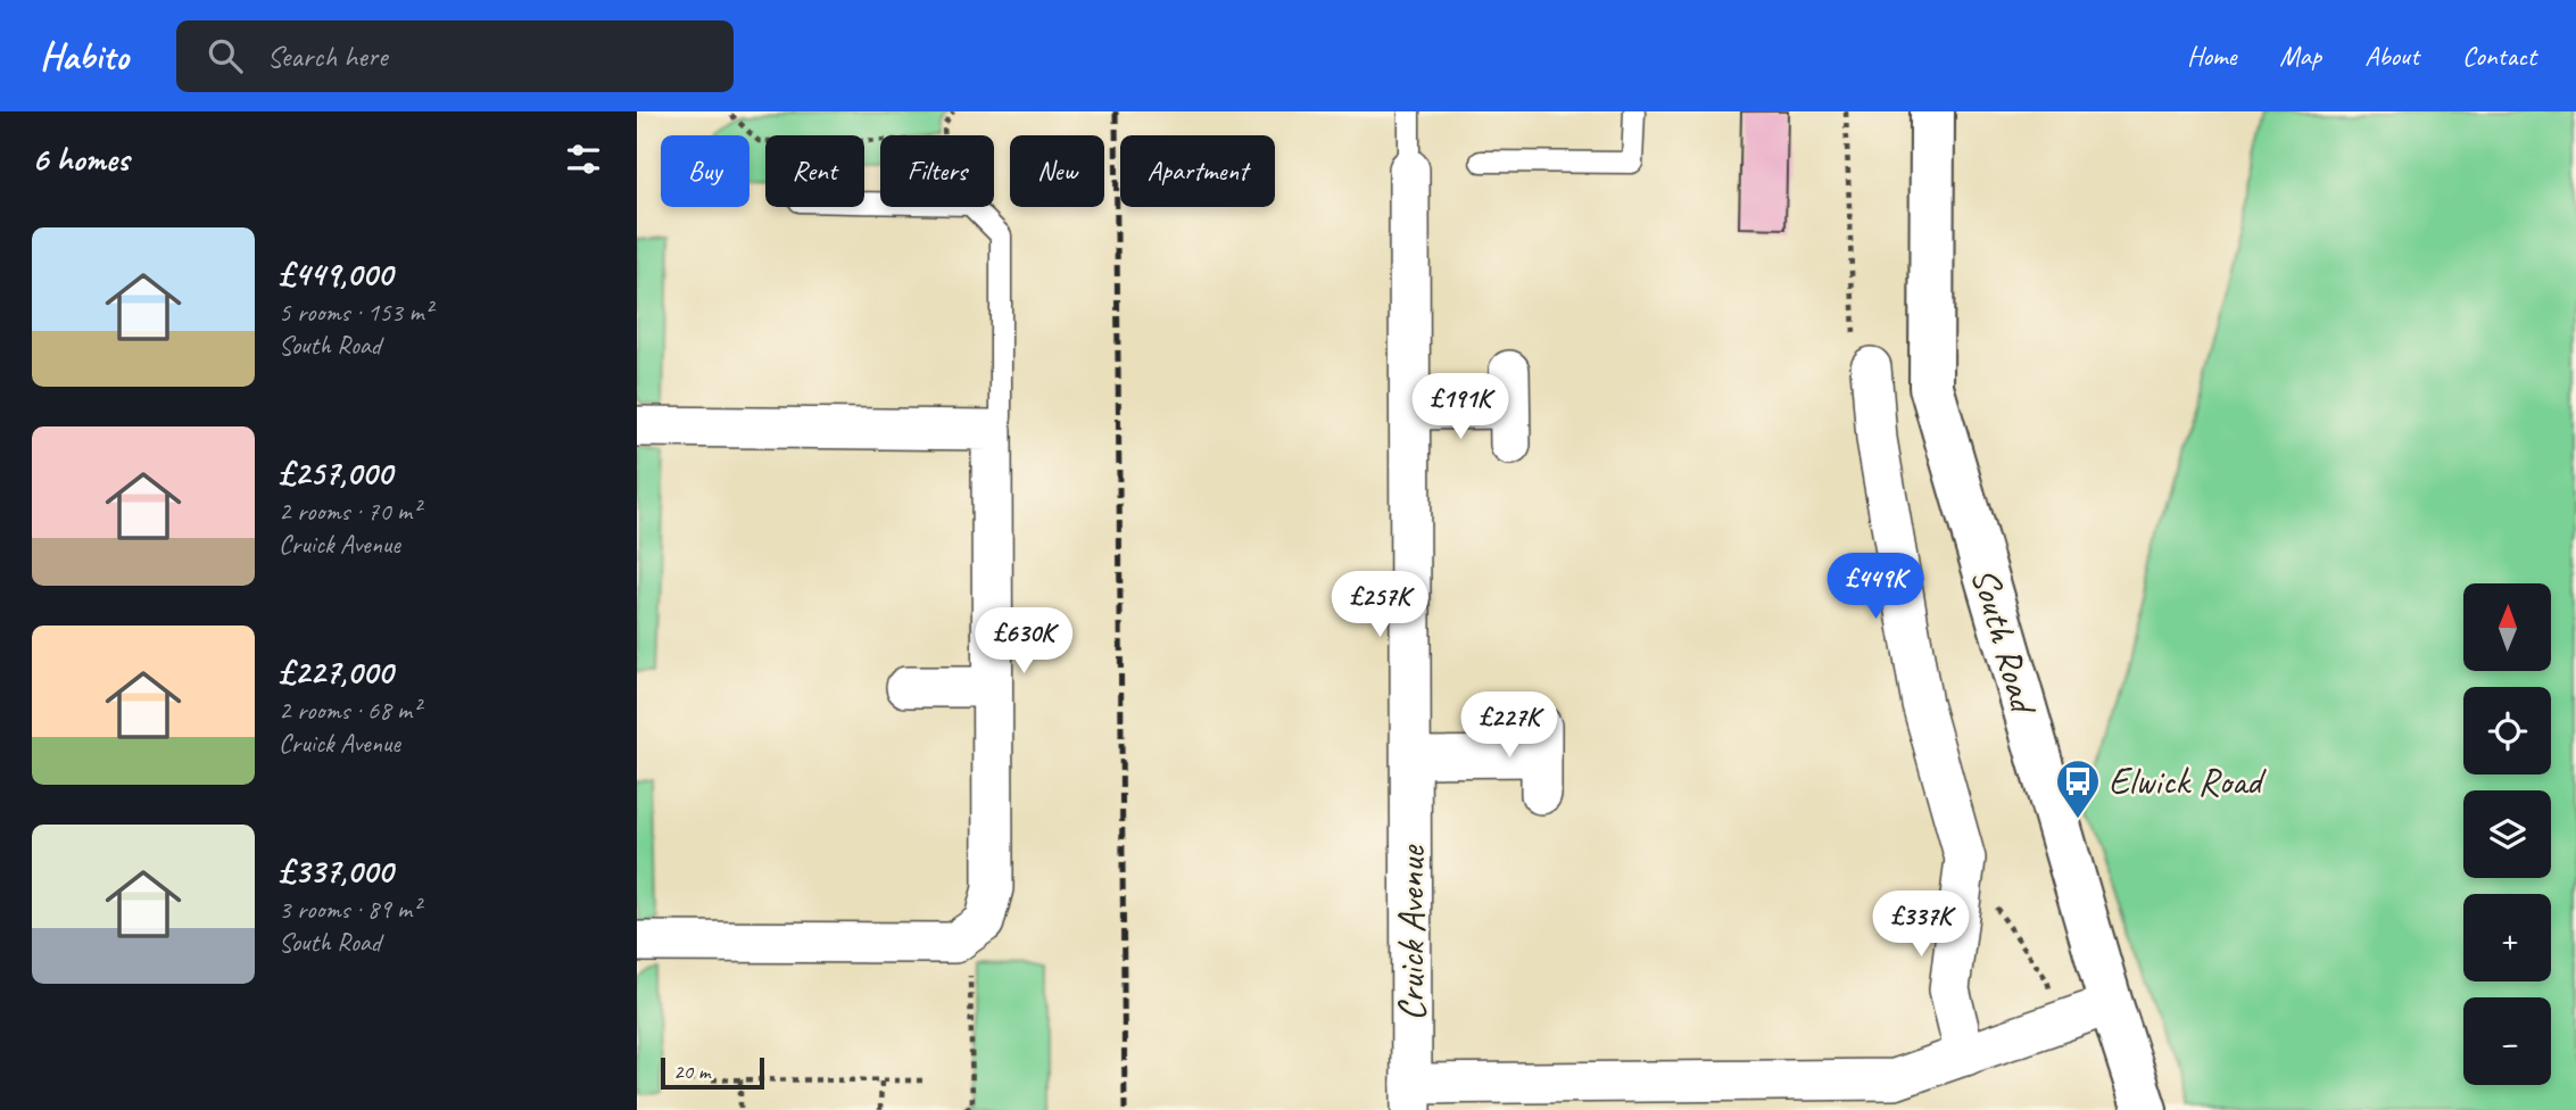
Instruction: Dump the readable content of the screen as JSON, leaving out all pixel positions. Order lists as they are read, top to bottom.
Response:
{
  "streets": {
    "main road": ["South Road"],
    "street": ["Cruick Avenue"]
  },
  "places": {
    "bus stop": ["Elwick Road"]
  },
  "scale_bar": "20 m",
  "north": "top",
  "page": {
    "header": "Habito",
    "search": "Search here",
    "nav": [
      "Home",
      "Map",
      "About",
      "Contact"
    ],
    "heading": "6 homes",
    "chip": [
      "Buy",
      "Rent",
      "Filters",
      "New",
      "Apartment"
    ],
    "list": [
      {
        "name": "£449,000",
        "note": "5 rooms · 153 m² · South Road"
      },
      {
        "name": "£257,000",
        "note": "2 rooms · 70 m² · Cruick Avenue"
      },
      {
        "name": "£227,000",
        "note": "2 rooms · 68 m² · Cruick Avenue"
      },
      {
        "name": "£337,000",
        "note": "3 rooms · 89 m² · South Road"
      }
    ],
    "price": [
      "£191K",
      "£449K",
      "£257K",
      "£630K",
      "£227K",
      "£337K"
    ],
    "map_buttons": ["+", "−"],
    "scale": "20 m"
  }
}
